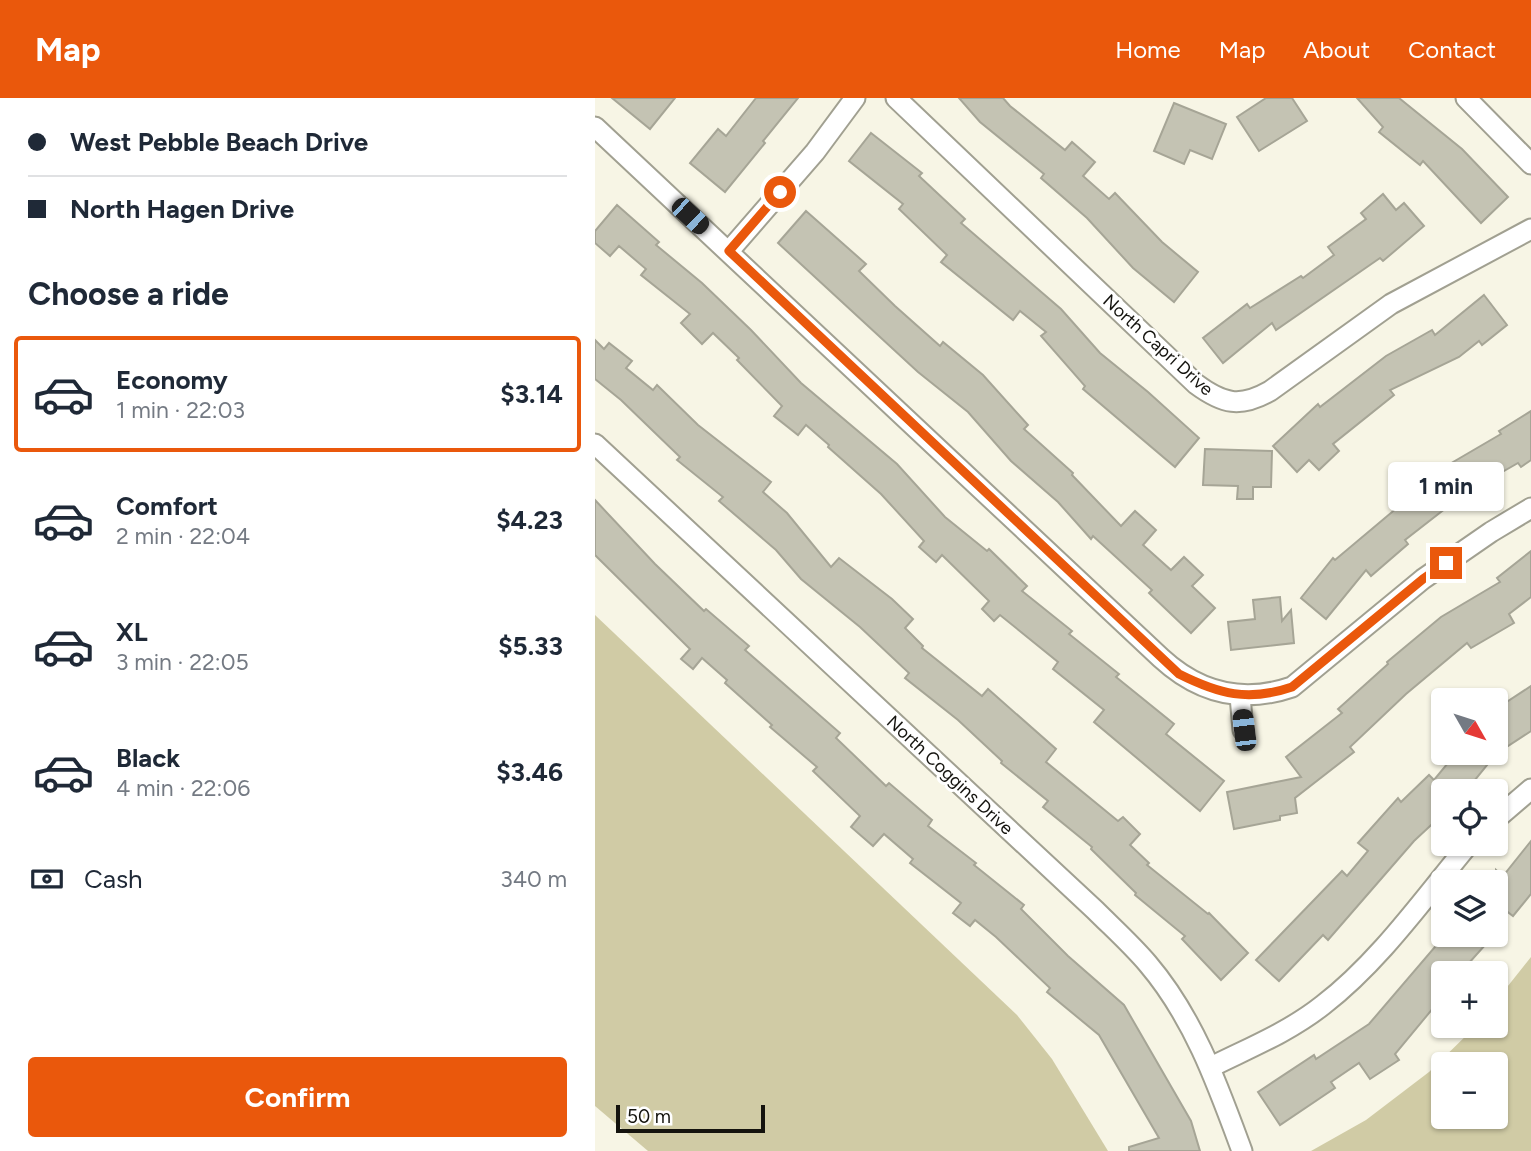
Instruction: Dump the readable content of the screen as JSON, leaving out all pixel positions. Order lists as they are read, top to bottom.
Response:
{
  "streets": {
    "street": ["North Capri Drive", "North Coggins Drive"]
  },
  "scale_bar": "50 m",
  "north": "bottom right",
  "page": {
    "header": "Map",
    "nav": [
      "Home",
      "Map",
      "About",
      "Contact"
    ],
    "banner": ["West Pebble Beach Drive", "North Hagen Drive"],
    "heading": "Choose a ride",
    "list": [
      {
        "name": "Economy",
        "note": "1 min · 22:03",
        "value": "$3.14"
      },
      {
        "name": "Comfort",
        "note": "2 min · 22:04",
        "value": "$4.23"
      },
      {
        "name": "XL",
        "note": "3 min · 22:05",
        "value": "$5.33"
      },
      {
        "name": "Black",
        "note": "4 min · 22:06",
        "value": "$3.46"
      }
    ],
    "bubble": "1 min",
    "map_buttons": ["+", "−"],
    "pay": ["Cash", "340 m"],
    "buttons": "Confirm",
    "scale": "50 m"
  }
}
